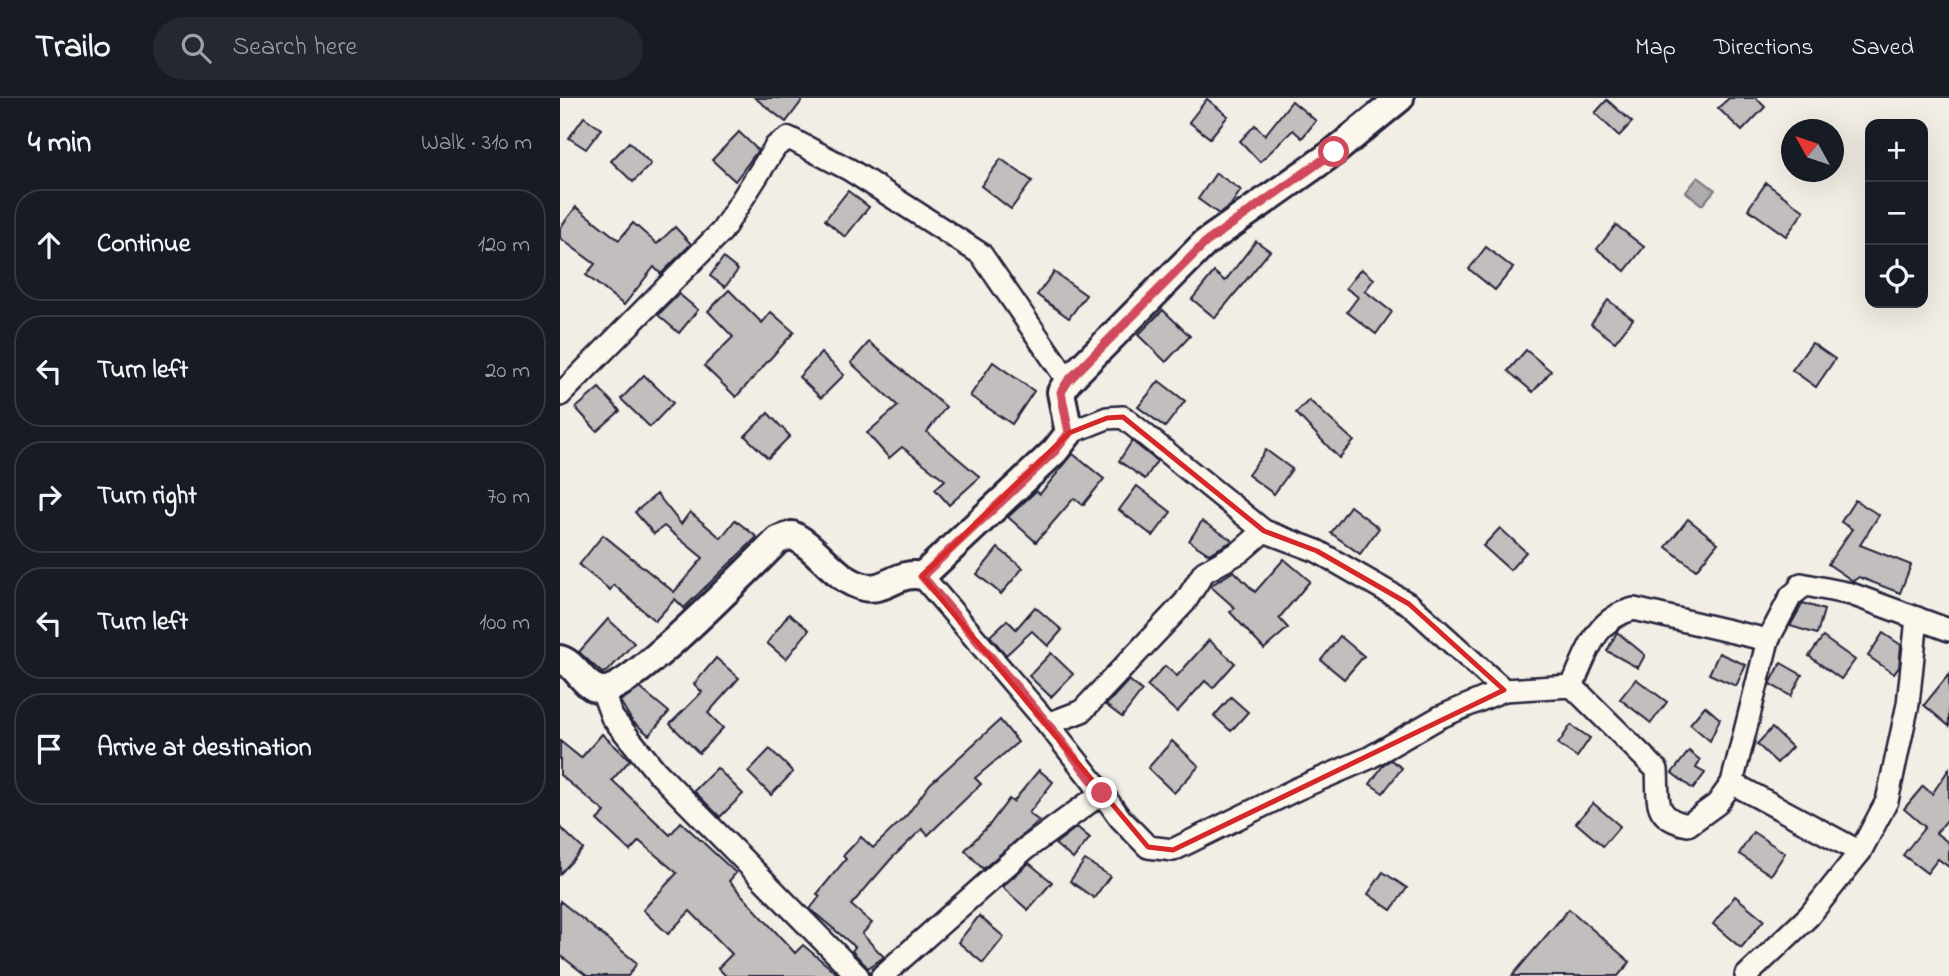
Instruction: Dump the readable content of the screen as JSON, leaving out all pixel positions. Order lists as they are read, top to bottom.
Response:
{
  "north": "top left",
  "page": {
    "header": "Trailo",
    "search": "Search here",
    "nav": ["Map", "Directions", "Saved"],
    "heading": ["4 min", "Walk · 310 m"],
    "map_buttons": ["+", "−"],
    "list": [
      ["Continue", "120 m"],
      ["Turn left", "20 m"],
      ["Turn right", "70 m"],
      ["Turn left", "100 m"],
      "Arrive at destination"
    ]
  }
}
